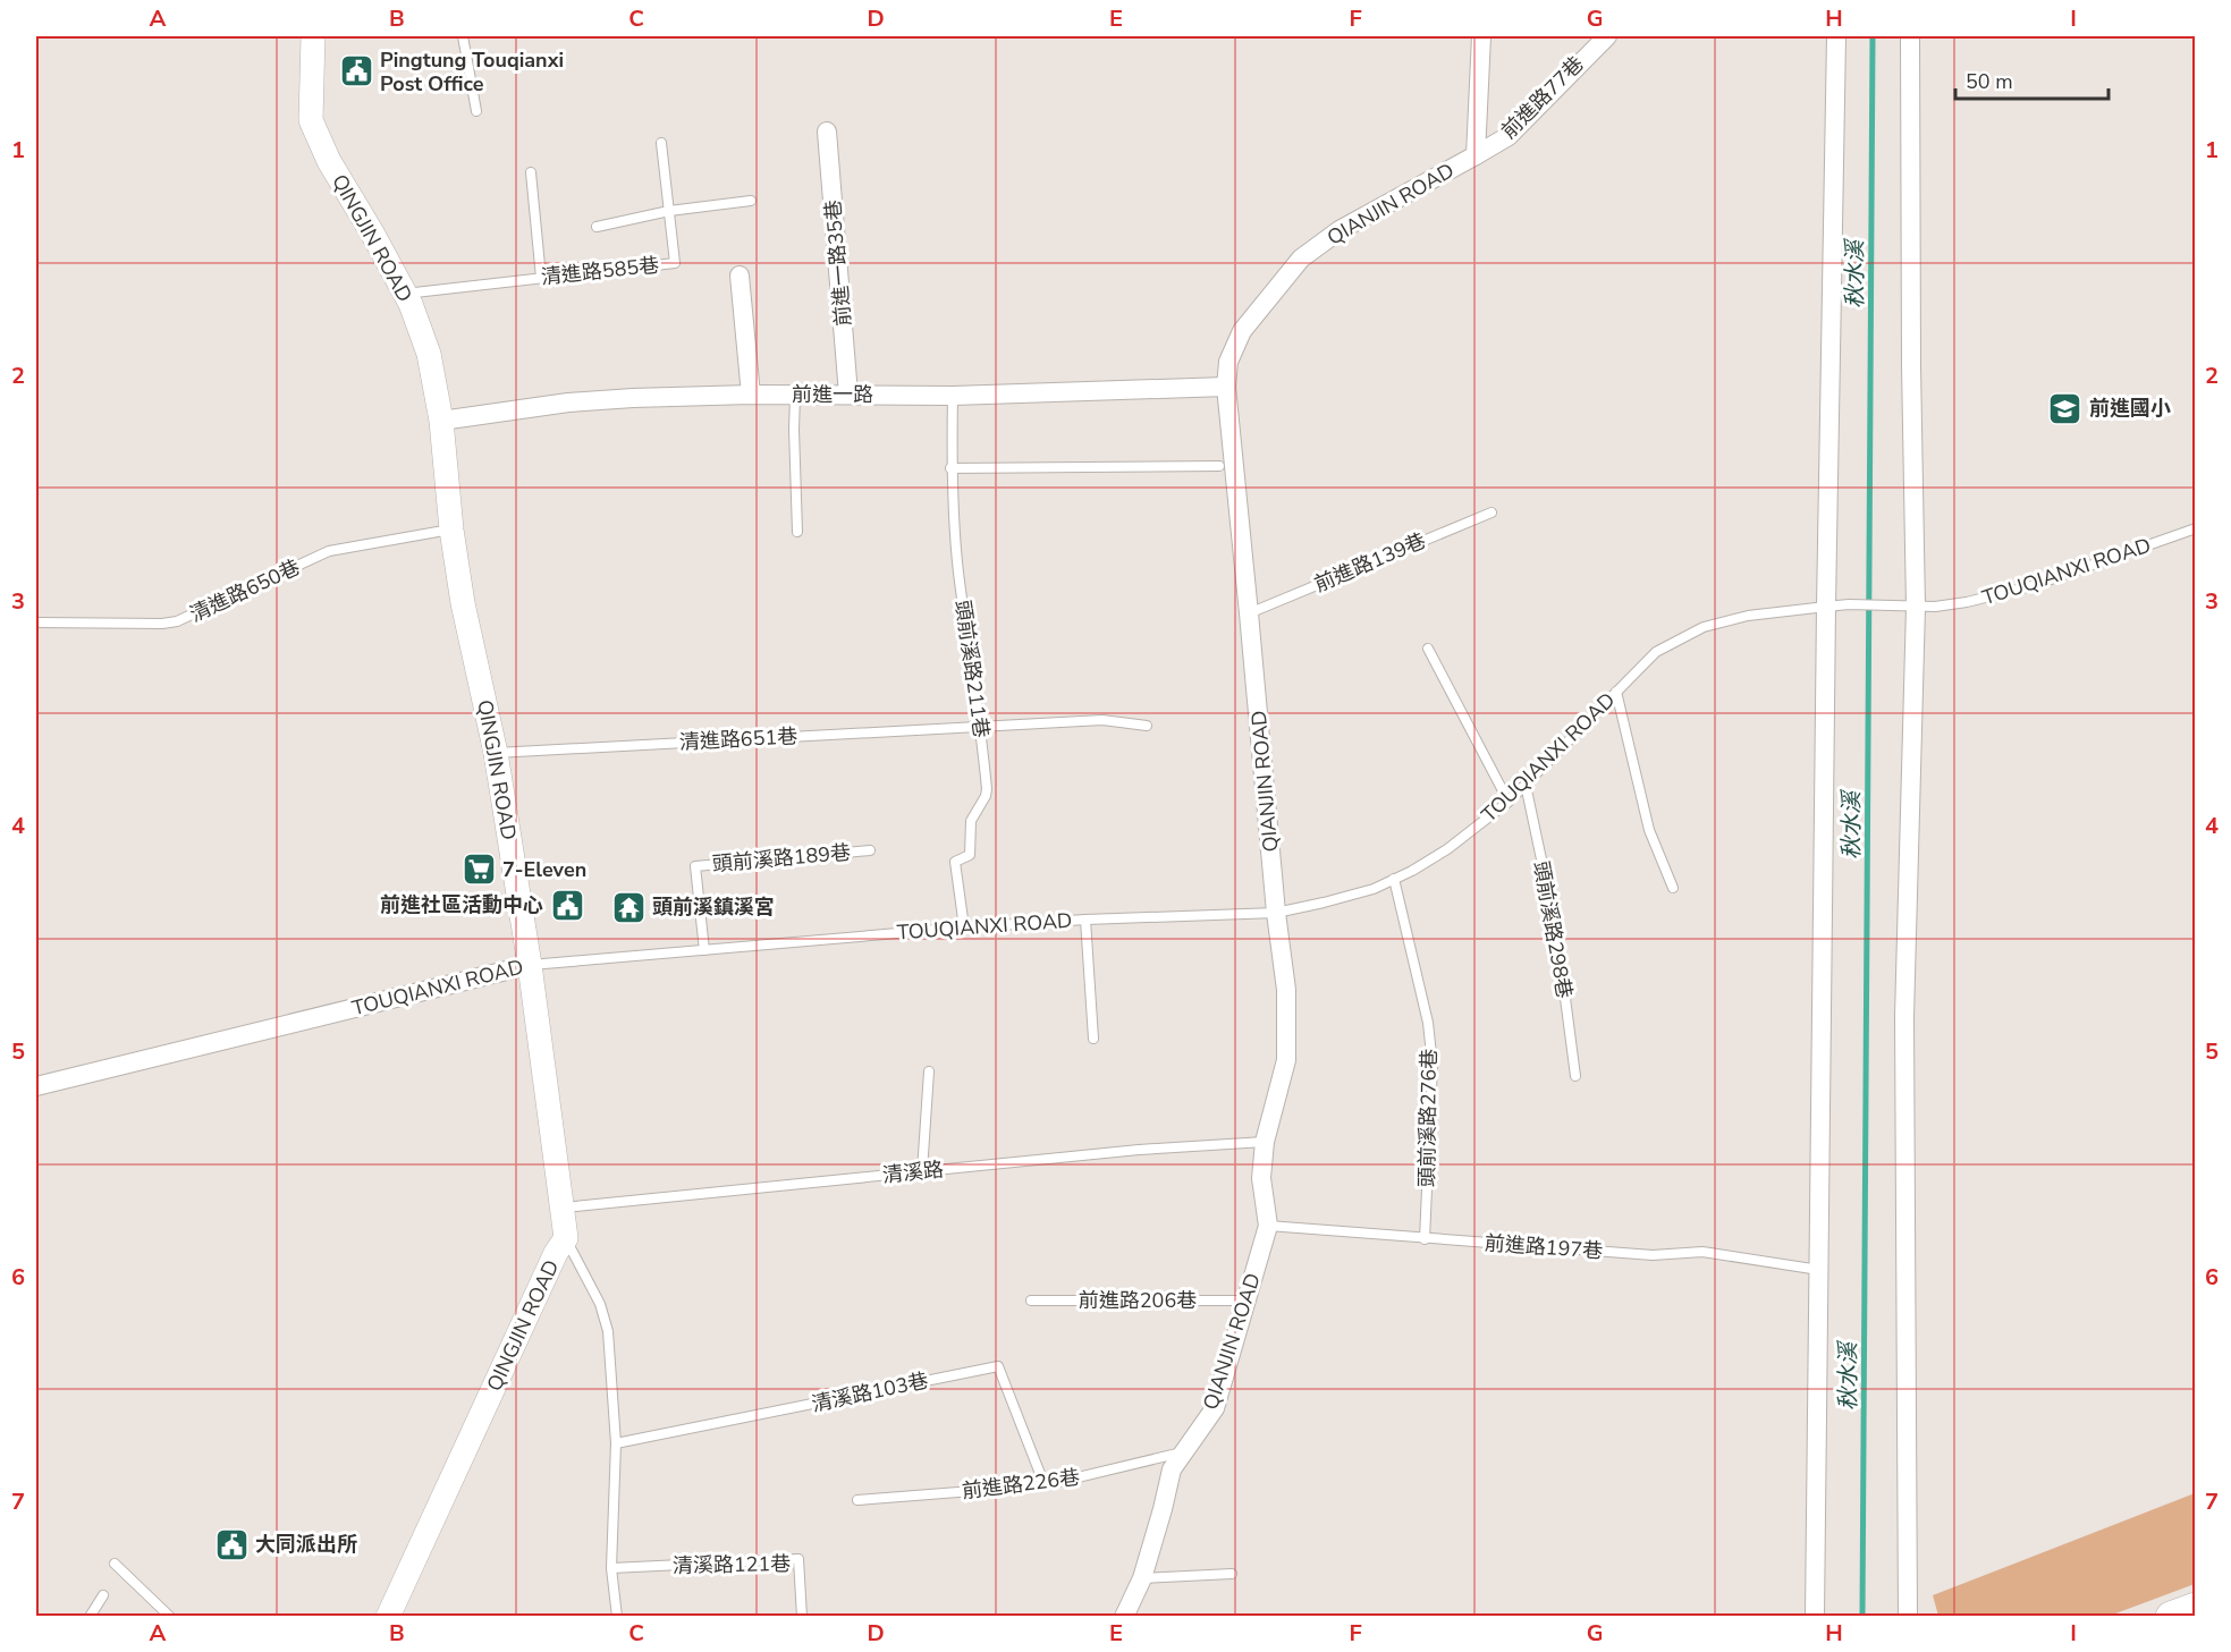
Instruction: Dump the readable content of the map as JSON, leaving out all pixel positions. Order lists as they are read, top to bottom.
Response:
{
  "streets": {
    "street": [
      "前進路77巷",
      "QIANJIN ROAD",
      "QINGJIN ROAD",
      "前進一路35巷",
      "前進一路",
      "TOUQIANXI ROAD"
    ],
    "lane": [
      "清進路585巷",
      "前進路139巷",
      "清進路650巷",
      "頭前溪路211巷",
      "清進路651巷",
      "頭前溪路189巷",
      "頭前溪路298巷",
      "頭前溪路276巷",
      "清溪路",
      "前進路197巷",
      "前進路206巷",
      "清溪路103巷",
      "前進路226巷",
      "清溪路121巷"
    ]
  },
  "crossings": [
    ["前進路77巷", "QIANJIN ROAD"],
    ["QIANJIN ROAD", "前進一路"],
    ["QIANJIN ROAD", "前進路139巷"],
    ["QIANJIN ROAD", "TOUQIANXI ROAD"],
    ["QIANJIN ROAD", "清溪路"],
    ["QIANJIN ROAD", "前進路197巷"],
    ["QIANJIN ROAD", "前進路206巷"],
    ["QIANJIN ROAD", "前進路226巷"],
    ["QINGJIN ROAD", "清進路585巷"],
    ["QINGJIN ROAD", "前進一路"],
    ["QINGJIN ROAD", "TOUQIANXI ROAD"],
    ["QINGJIN ROAD", "清進路650巷"],
    ["QINGJIN ROAD", "清進路651巷"],
    ["QINGJIN ROAD", "清溪路"],
    ["前進一路35巷", "前進一路"],
    ["前進一路", "頭前溪路211巷"],
    ["TOUQIANXI ROAD", "頭前溪路211巷"],
    ["TOUQIANXI ROAD", "頭前溪路189巷"],
    ["TOUQIANXI ROAD", "頭前溪路298巷"],
    ["TOUQIANXI ROAD", "頭前溪路276巷"],
    ["頭前溪路211巷", "清進路651巷"],
    ["頭前溪路276巷", "前進路197巷"],
    ["清溪路103巷", "前進路226巷"]
  ],
  "water": ["秋水溪"],
  "places": {
    "public building": ["Pingtung Touqianxi Post Office", "前進社區活動中心", "大同派出所"],
    "school or university": ["前進國小"],
    "supermarket": ["7-Eleven"],
    "temple": ["頭前溪鎮溪宮"]
  },
  "scale_bar": "50 m",
  "grid": {
    "columns": [
      "A",
      "B",
      "C",
      "D",
      "E",
      "F",
      "G",
      "H",
      "I"
    ],
    "rows": [
      "1",
      "2",
      "3",
      "4",
      "5",
      "6",
      "7"
    ]
  }
}
